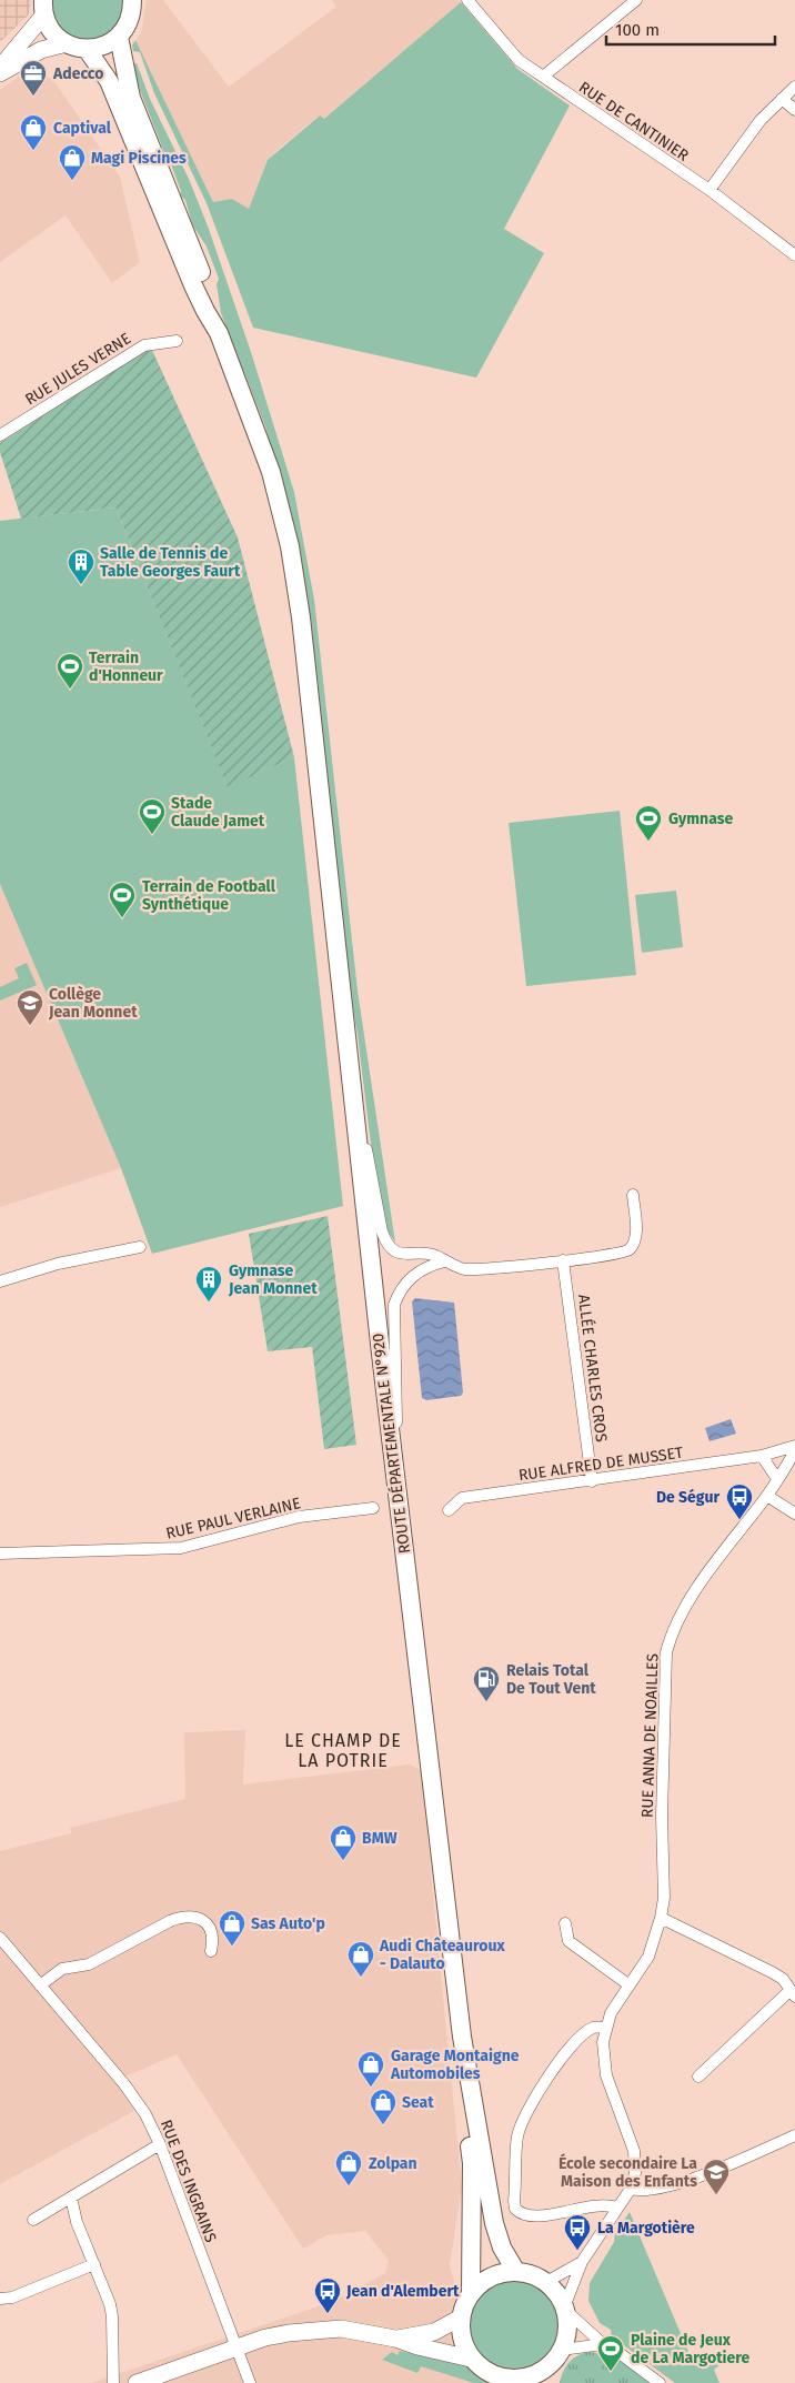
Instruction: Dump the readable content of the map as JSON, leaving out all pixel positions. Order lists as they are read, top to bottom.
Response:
{
  "streets": {
    "main road": ["ROUTE DÉPARTEMENTALE N°920"],
    "street": [
      "RUE DE CANTINIER",
      "RUE JULES VERNE",
      "ALLÉE CHARLES CROS",
      "RUE ALFRED DE MUSSET",
      "RUE PAUL VERLAINE",
      "RUE ANNA DE NOAILLES",
      "RUE DES INGRAINS"
    ]
  },
  "crossings": [
    ["ALLÉE CHARLES CROS", "RUE ALFRED DE MUSSET"]
  ],
  "districts": ["LE CHAMP DE LA POTRIE"],
  "places": {
    "office": ["Adecco"],
    "shop": [
      "Captival",
      "Magi Piscines",
      "BMW",
      "Sas Auto'p",
      "Audi Châteauroux - Dalauto",
      "Garage Montaigne Automobiles",
      "Seat",
      "Zolpan"
    ],
    "building": ["Salle de Tennis de Table Georges Faurt", "Gymnase Jean Monnet"],
    "sports": [
      "Terrain d'Honneur",
      "Stade Claude Jamet",
      "Gymnase",
      "Terrain de Football Synthétique",
      "Plaine de Jeux de La Margotiere"
    ],
    "school or university": ["Collège Jean Monnet", "École secondaire La Maison des Enfants"],
    "bus stop": ["De Ségur", "La Margotière", "Jean d'Alembert"],
    "fuel station": ["Relais Total De Tout Vent"]
  },
  "scale_bar": "100 m"
}
